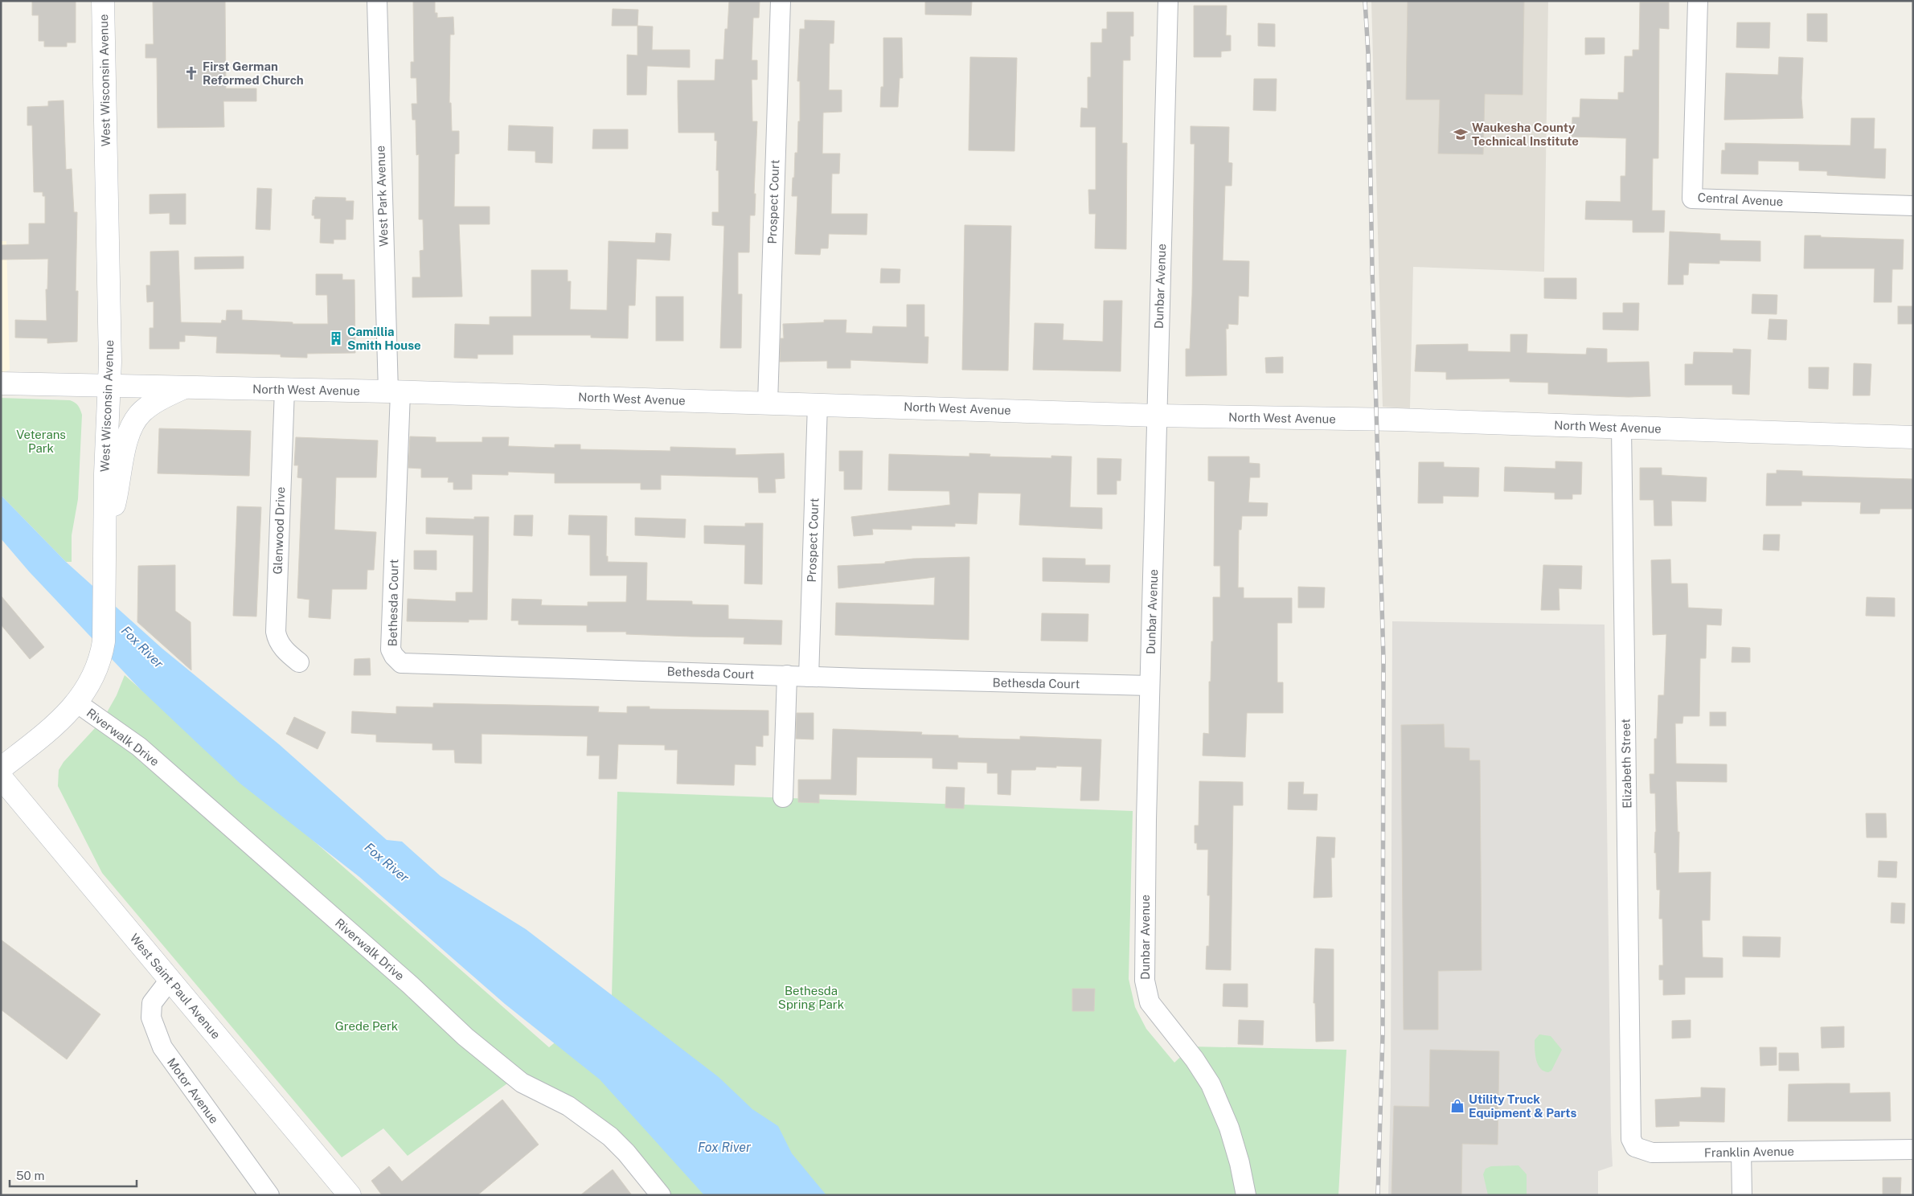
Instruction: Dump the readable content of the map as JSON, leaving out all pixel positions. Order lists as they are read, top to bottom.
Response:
{
  "streets": {
    "street": [
      "West Wisconsin Avenue",
      "West Park Avenue",
      "Central Avenue",
      "Prospect Court",
      "Dunbar Avenue",
      "North West Avenue",
      "Glenwood Drive",
      "Bethesda Court",
      "Riverwalk Drive",
      "Elizabeth Street",
      "West Saint Paul Avenue",
      "Motor Avenue",
      "Franklin Avenue"
    ]
  },
  "crossings": [
    ["West Wisconsin Avenue", "North West Avenue"],
    ["West Wisconsin Avenue", "Riverwalk Drive"],
    ["West Park Avenue", "North West Avenue"],
    ["West Park Avenue", "Bethesda Court"],
    ["Prospect Court", "North West Avenue"],
    ["Prospect Court", "Bethesda Court"],
    ["Dunbar Avenue", "North West Avenue"],
    ["Dunbar Avenue", "Bethesda Court"],
    ["North West Avenue", "Glenwood Drive"],
    ["North West Avenue", "Elizabeth Street"],
    ["Elizabeth Street", "Franklin Avenue"],
    ["West Saint Paul Avenue", "Motor Avenue"]
  ],
  "water": ["Fox River"],
  "parks": ["Veterans Park", "Bethesda Spring Park", "Grede Perk"],
  "places": {
    "church": ["First German Reformed Church"],
    "school or university": ["Waukesha County Technical Institute"],
    "building": ["Camillia Smith House"],
    "shop": ["Utility Truck Equipment & Parts"]
  },
  "scale_bar": "50 m"
}
